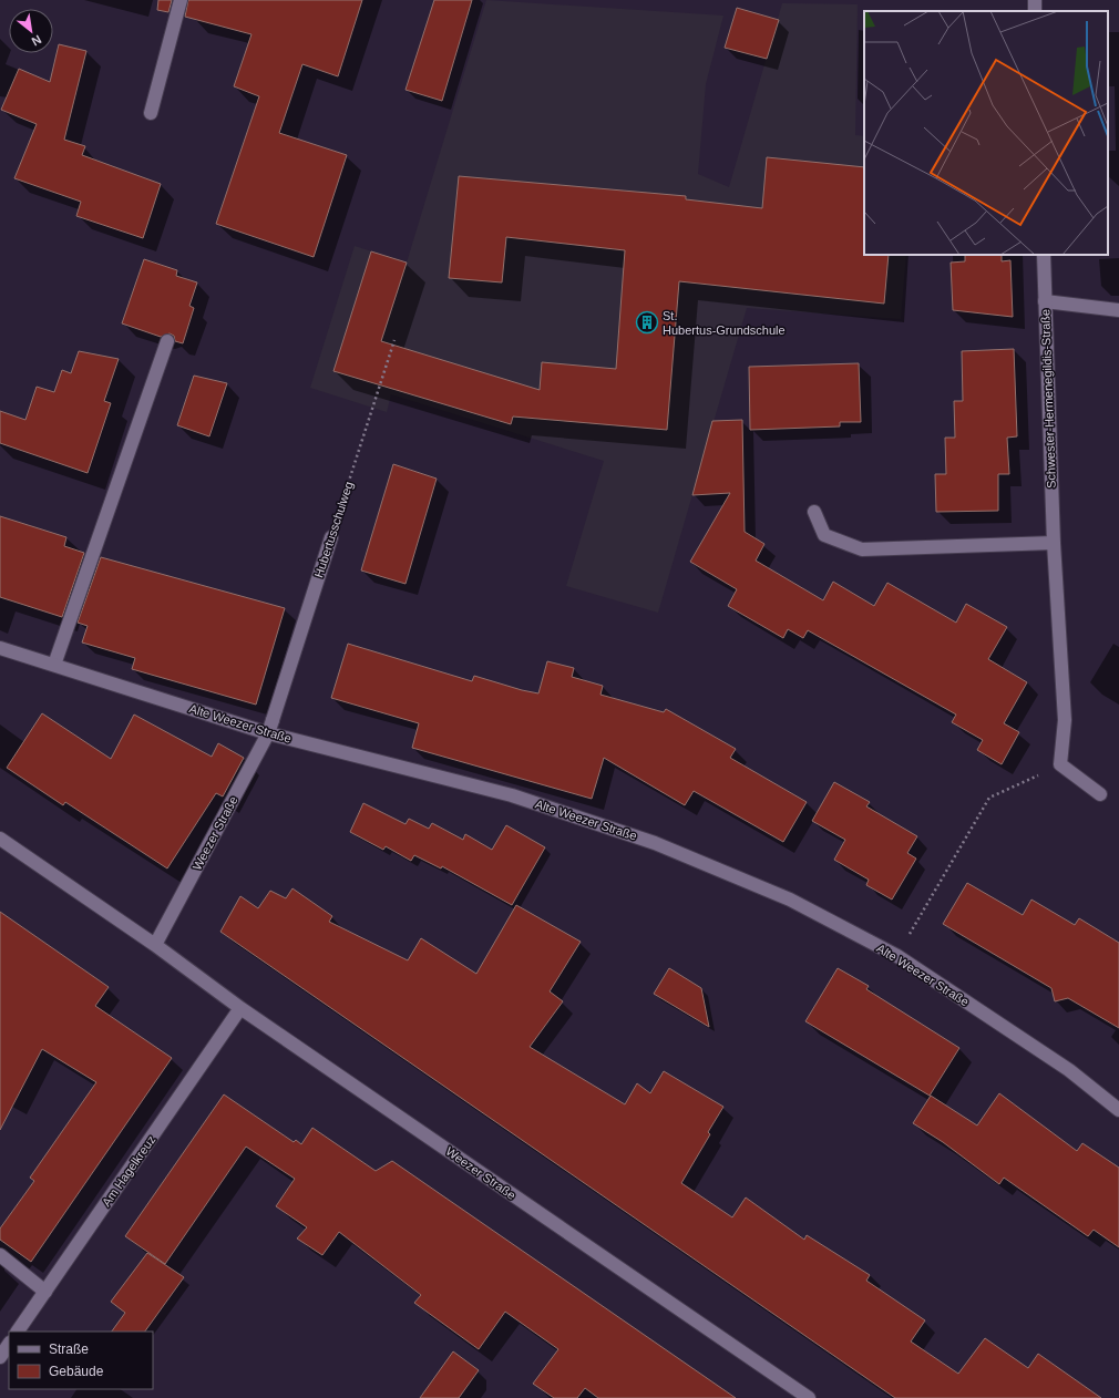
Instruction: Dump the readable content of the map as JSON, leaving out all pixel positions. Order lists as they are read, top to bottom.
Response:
{
  "streets": {
    "street": [
      "Schwester-Hermenegildis-Straße",
      "Hubertusschulweg",
      "Alte Weezer Straße",
      "Weezer Straße",
      "Am Hagelkreuz"
    ]
  },
  "crossings": [
    ["Hubertusschulweg", "Weezer Straße"],
    ["Alte Weezer Straße", "Weezer Straße"],
    ["Weezer Straße", "Am Hagelkreuz"]
  ],
  "places": {
    "building": ["St. Hubertus-Grundschule"]
  },
  "legend": ["Straße", "Gebäude"],
  "north": "bottom right"
}
